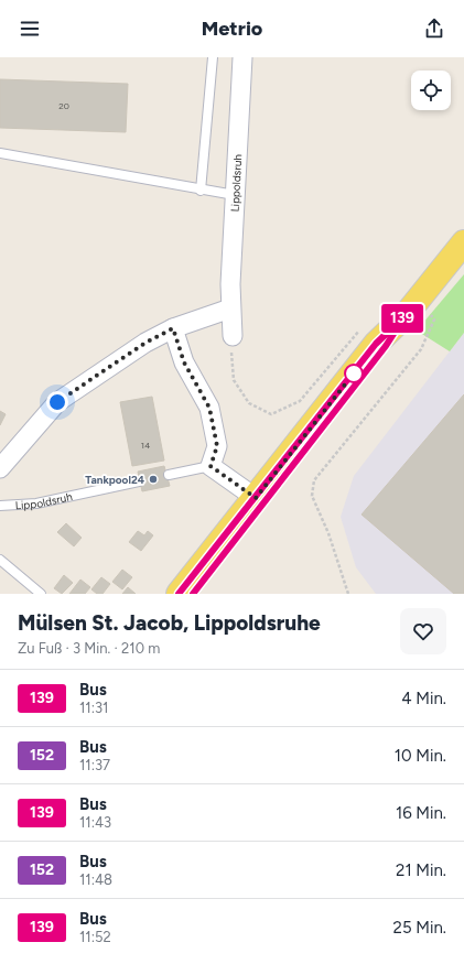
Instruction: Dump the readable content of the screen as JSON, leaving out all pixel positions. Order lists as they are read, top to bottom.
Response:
{
  "streets": {
    "street": ["Lippoldsruh"]
  },
  "places": ["Tankpool24"],
  "lines": ["bus line 139"],
  "house_numbers": ["20", "14"],
  "page": {
    "header": "Metrio",
    "on_map": "139",
    "heading": ["Mülsen St. Jacob, Lippoldsruhe", "Zu Fuß · 3 Min. · 210 m"],
    "list": [
      {
        "mark": "139",
        "name": "Bus",
        "note": "11:31",
        "value": "4 Min."
      },
      {
        "mark": "152",
        "name": "Bus",
        "note": "11:37",
        "value": "10 Min."
      },
      {
        "mark": "139",
        "name": "Bus",
        "note": "11:43",
        "value": "16 Min."
      },
      {
        "mark": "152",
        "name": "Bus",
        "note": "11:48",
        "value": "21 Min."
      },
      {
        "mark": "139",
        "name": "Bus",
        "note": "11:52",
        "value": "25 Min."
      }
    ]
  }
}
